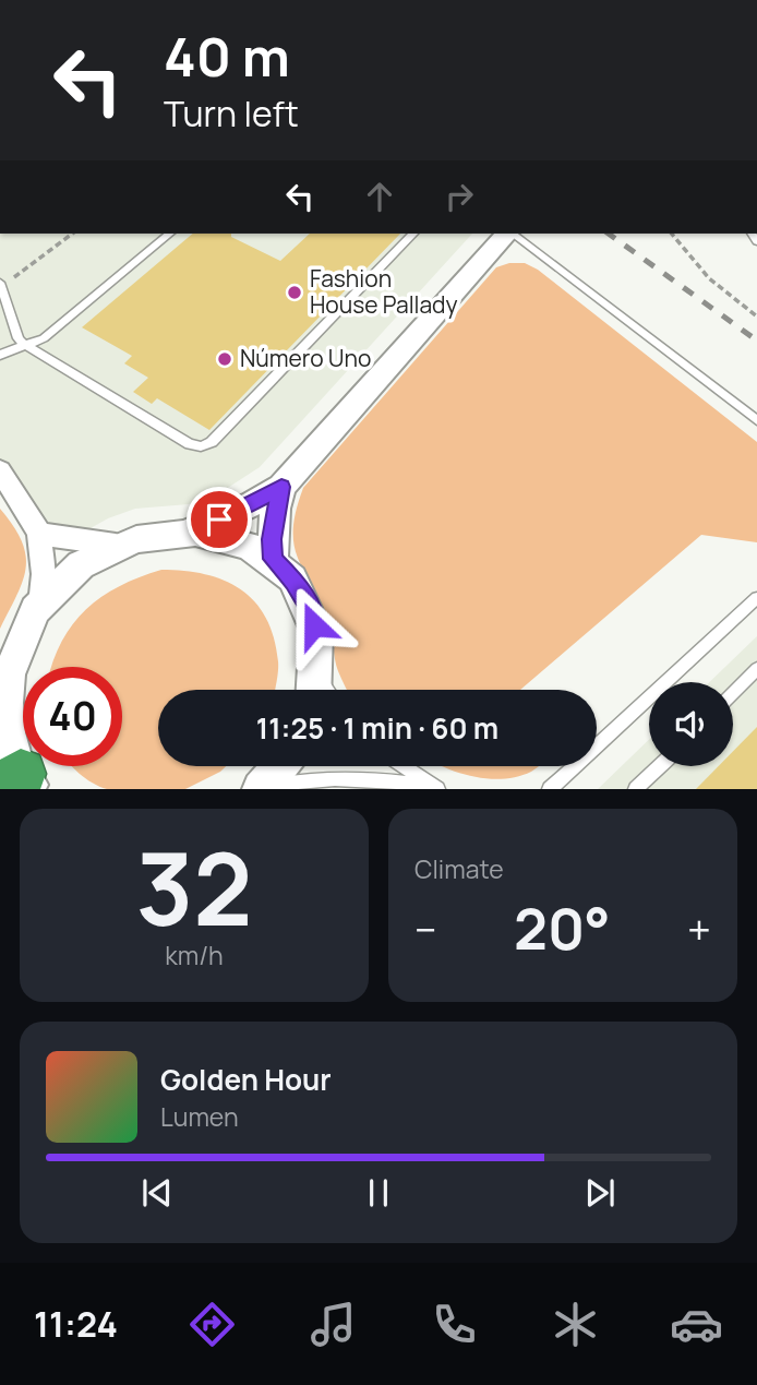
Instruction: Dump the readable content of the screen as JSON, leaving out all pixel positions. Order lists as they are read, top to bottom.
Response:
{
  "places": ["Fashion House Pallady", "Número Uno"],
  "page": {
    "turn": ["40 m", "Turn left"],
    "limit": "40",
    "trip": "11:25 · 1 min · 60 m",
    "tile": [
      ["32", "km/h"],
      "Climate"
    ],
    "heat": ["−", "20°", "+"],
    "song": ["Golden Hour", "Lumen"],
    "tabs": "11:24"
  }
}
